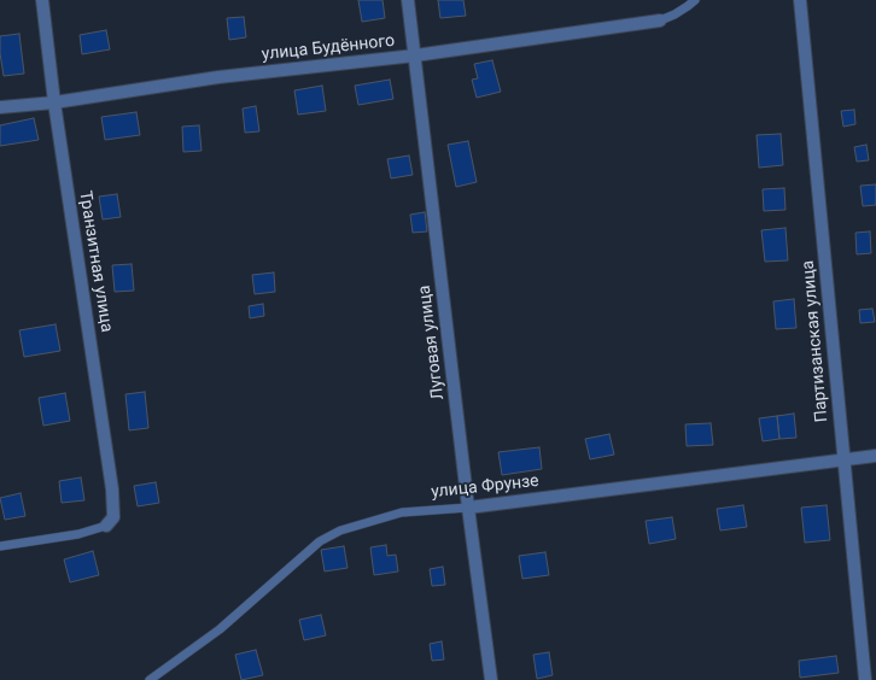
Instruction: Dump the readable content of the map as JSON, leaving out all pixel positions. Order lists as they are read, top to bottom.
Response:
{
  "streets": {
    "street": [
      "улица Будённого",
      "Транзитная улица",
      "Партизанская улица",
      "Луговая улица",
      "улица Фрунзе"
    ]
  },
  "crossings": [
    ["улица Будённого", "Транзитная улица"],
    ["улица Будённого", "Луговая улица"],
    ["Партизанская улица", "улица Фрунзе"],
    ["Луговая улица", "улица Фрунзе"]
  ]
}
